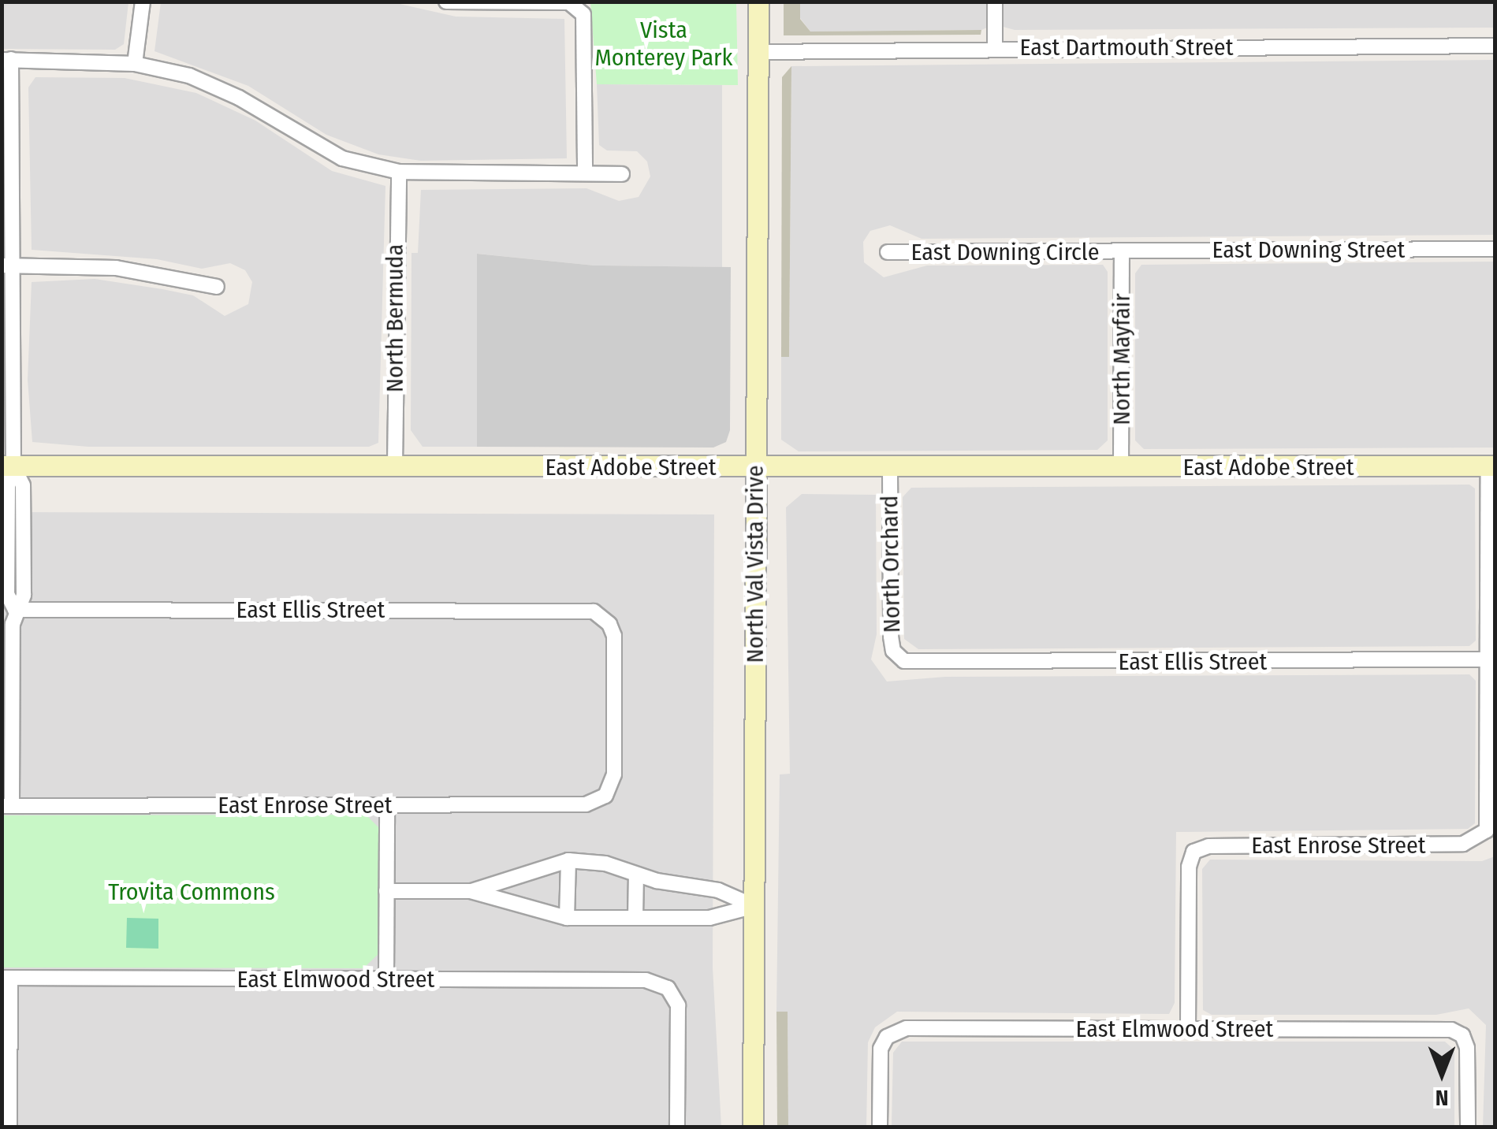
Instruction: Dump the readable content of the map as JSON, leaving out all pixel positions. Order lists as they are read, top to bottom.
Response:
{
  "streets": {
    "street": [
      "East Dartmouth Street",
      "East Downing Street",
      "East Downing Circle",
      "North Bermuda",
      "North Mayfair",
      "East Adobe Street",
      "North Val Vista Drive",
      "North Orchard",
      "East Ellis Street",
      "East Enrose Street",
      "East Elmwood Street"
    ]
  },
  "crossings": [
    ["East Dartmouth Street", "North Val Vista Drive"],
    ["East Downing Street", "East Downing Circle"],
    ["East Downing Street", "North Mayfair"],
    ["East Downing Circle", "North Mayfair"],
    ["North Bermuda", "East Adobe Street"],
    ["North Mayfair", "East Adobe Street"],
    ["East Adobe Street", "North Val Vista Drive"],
    ["East Adobe Street", "North Orchard"],
    ["North Orchard", "East Ellis Street"],
    ["East Ellis Street", "East Enrose Street"],
    ["East Enrose Street", "East Elmwood Street"]
  ],
  "parks": ["Vista Monterey Park", "Trovita Commons"],
  "north": "bottom"
}
